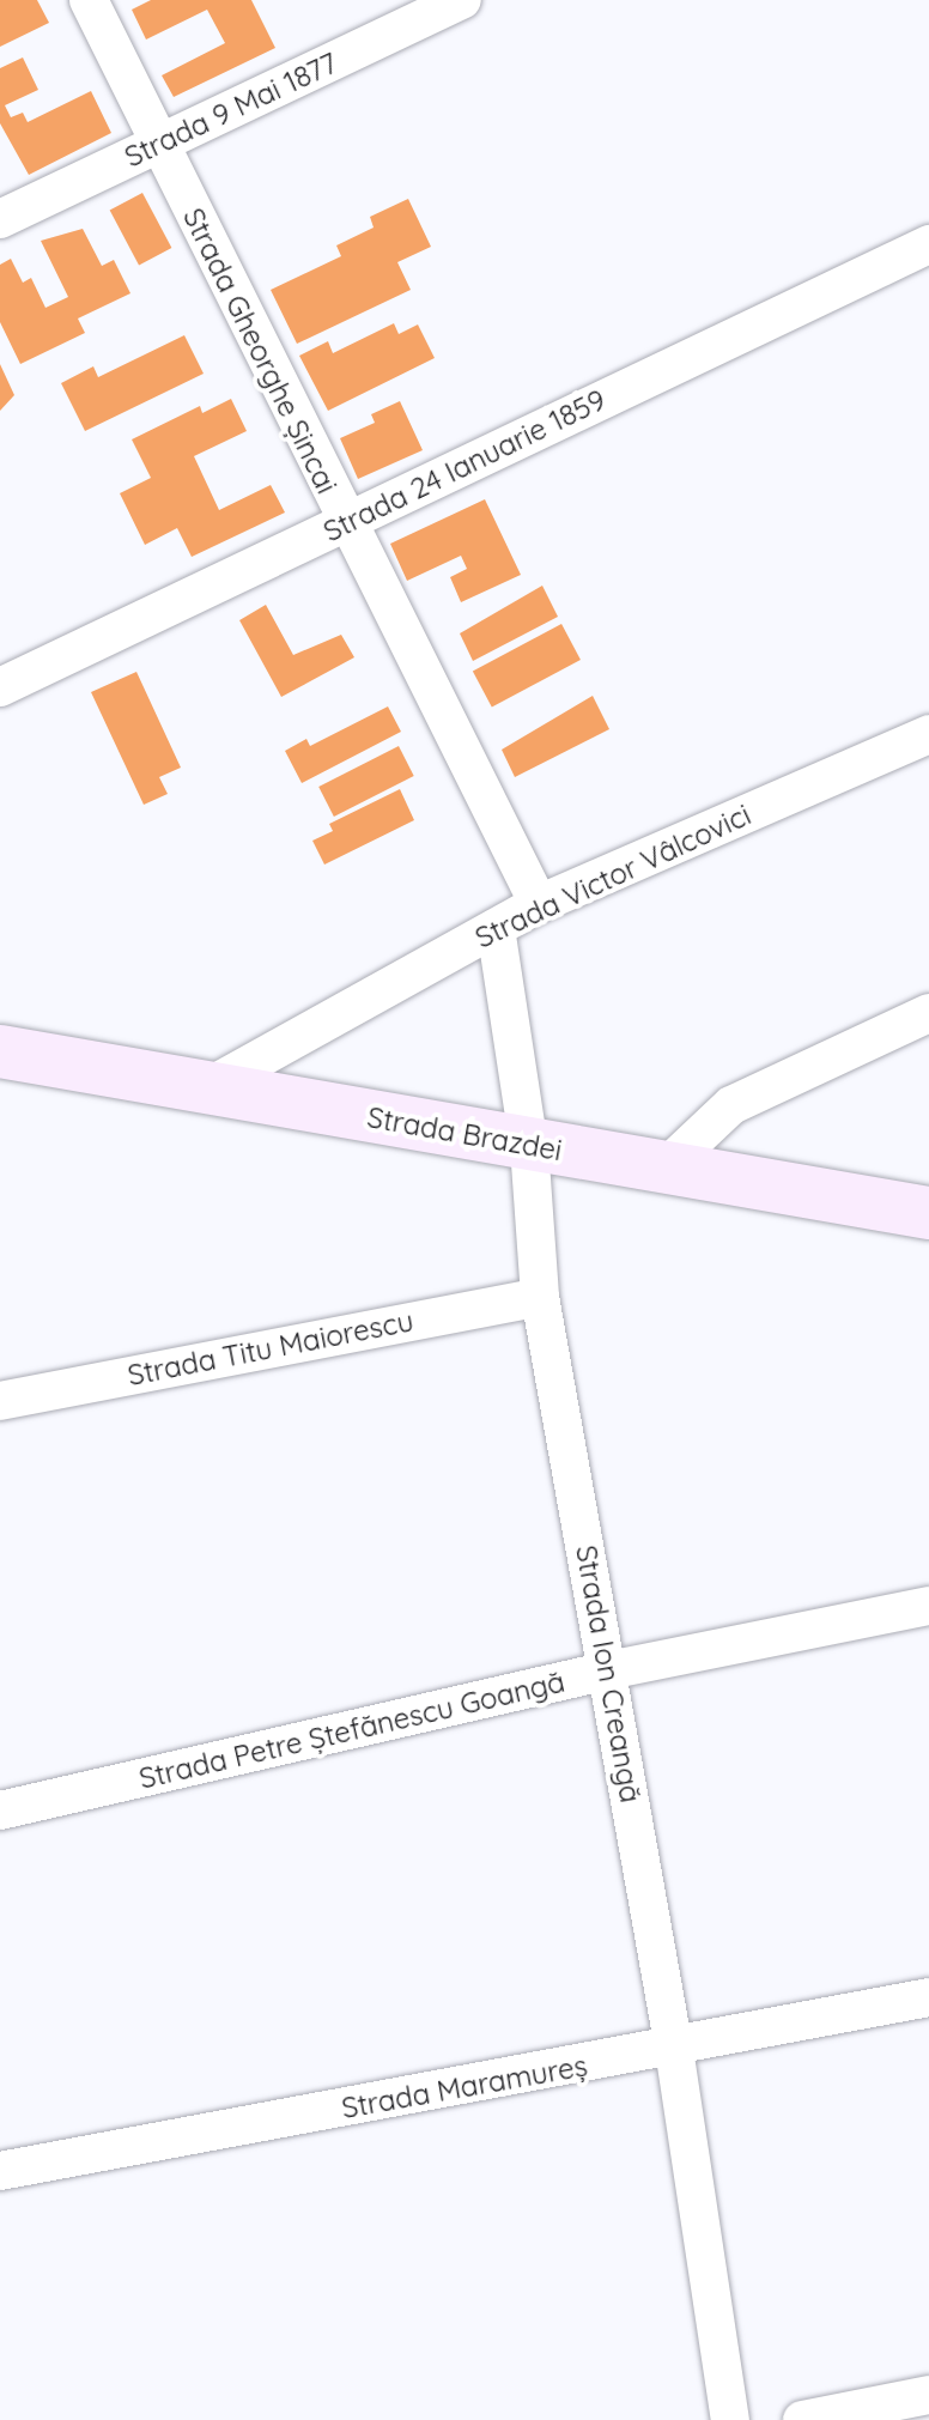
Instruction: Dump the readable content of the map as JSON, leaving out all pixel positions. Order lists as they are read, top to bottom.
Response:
{
  "streets": {
    "street": [
      "Strada 9 Mai 1877",
      "Strada Gheorghe Șincai",
      "Strada 24 Ianuarie 1859",
      "Strada Victor Vâlcovici",
      "Strada Brazdei",
      "Strada Titu Maiorescu",
      "Strada Ion Creangă",
      "Strada Petre Ștefănescu Goangă",
      "Strada Maramureș"
    ]
  },
  "crossings": [
    ["Strada 9 Mai 1877", "Strada Gheorghe Șincai"],
    ["Strada Gheorghe Șincai", "Strada 24 Ianuarie 1859"],
    ["Strada Gheorghe Șincai", "Strada Victor Vâlcovici"],
    ["Strada Victor Vâlcovici", "Strada Brazdei"],
    ["Strada Victor Vâlcovici", "Strada Ion Creangă"],
    ["Strada Brazdei", "Strada Ion Creangă"],
    ["Strada Titu Maiorescu", "Strada Ion Creangă"],
    ["Strada Ion Creangă", "Strada Petre Ștefănescu Goangă"],
    ["Strada Ion Creangă", "Strada Maramureș"]
  ]
}
